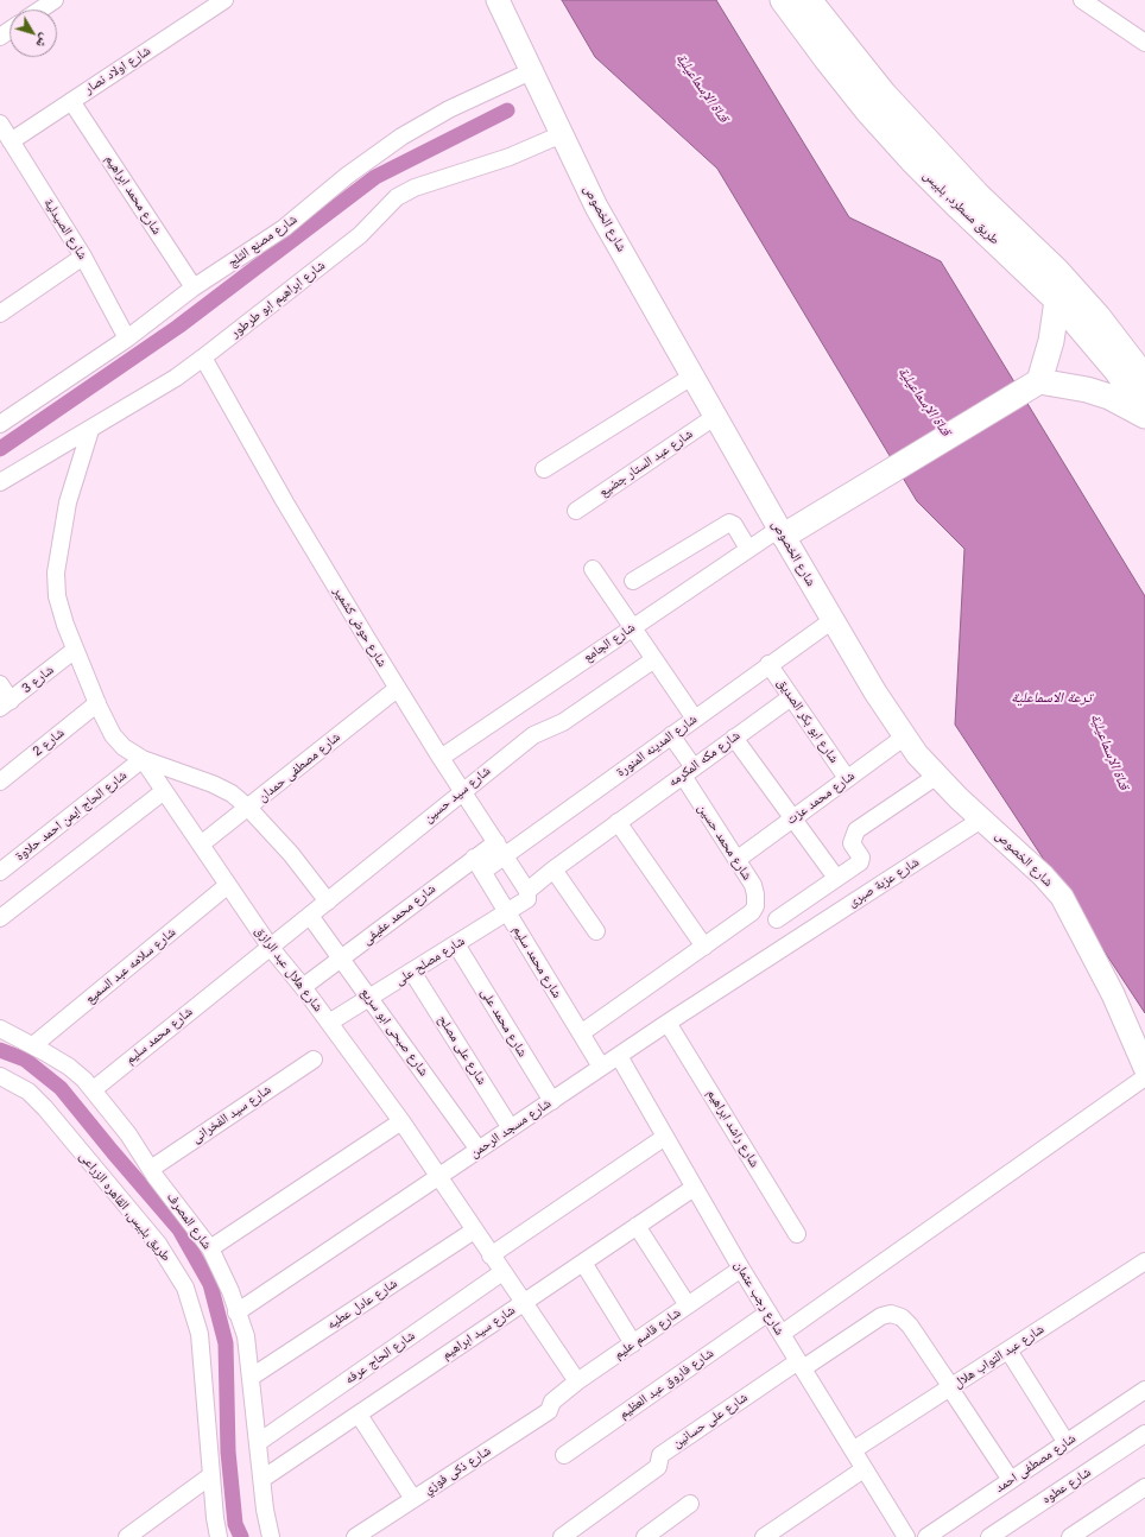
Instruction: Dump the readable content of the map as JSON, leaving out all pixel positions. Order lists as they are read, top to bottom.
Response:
{
  "streets": {
    "main road": ["طريق مسطرد, بلبيس", "شارع الخصوص"],
    "street": [
      "شارع اولاد نصار",
      "شارع محمد ابراهيم",
      "شارع الصيدلية",
      "شارع مصنع الثلج",
      "شارع ابراهيم ابو طرطور",
      "شارع عبد الستار جضيع",
      "شارع حوض كشمير",
      "شارع الجامع",
      "شارع 3",
      "شارع ابو بكر الصديق",
      "شارع 2",
      "شارع المدينه المنورة",
      "شارع مكه المكرمه",
      "شارع مصطفى حمدان",
      "شارع سيد حسين",
      "شارع محمد عزت",
      "شارع الحاج ايمن احمد حلاوة",
      "شارع محمد حسين",
      "شارع عزبة صبرى",
      "شارع محمد عفيفى",
      "شارع مصلح على",
      "شارع محمد سليم",
      "شارع سلامه عبد السميع",
      "شارع هلال عبد الرازق",
      "شارع محمد على",
      "شارع صبحى ابو سريع",
      "شارع على مصلح",
      "شارع سيد الفخرانى",
      "شارع مسجد الرحمن",
      "شارع راشد ابراهيم",
      "طريق بلبيس, القاهره الزراعى",
      "شارع المصرف",
      "شارع رجب عثمان",
      "شارع عادل عطيه",
      "شارع سيد ابراهيم",
      "شارع قاسم عليم",
      "شارع عبد التواب هلال",
      "شارع الحاج عرفه",
      "شارع فاروق عبد العظيم",
      "شارع على حسانين",
      "شارع مصطفى احمد",
      "شارع ذكى فوزي",
      "شارع عطوه"
    ]
  },
  "crossings": [
    ["شارع اولاد نصار", "شارع محمد ابراهيم"],
    ["شارع اولاد نصار", "شارع الصيدلية"],
    ["شارع محمد ابراهيم", "شارع مصنع الثلج"],
    ["شارع الخصوص", "شارع مصنع الثلج"],
    ["شارع الخصوص", "شارع ابراهيم ابو طرطور"],
    ["شارع الخصوص", "شارع عبد الستار جضيع"],
    ["شارع الخصوص", "شارع الجامع"],
    ["شارع الخصوص", "شارع المدينه المنورة"],
    ["شارع الخصوص", "شارع محمد عزت"],
    ["شارع الخصوص", "شارع عزبة صبرى"],
    ["شارع الصيدلية", "شارع مصنع الثلج"],
    ["شارع ابراهيم ابو طرطور", "شارع حوض كشمير"],
    ["شارع حوض كشمير", "شارع الجامع"],
    ["شارع حوض كشمير", "شارع المدينه المنورة"],
    ["شارع حوض كشمير", "شارع مكه المكرمه"],
    ["شارع حوض كشمير", "شارع مصطفى حمدان"],
    ["شارع حوض كشمير", "شارع سيد حسين"],
    ["شارع حوض كشمير", "شارع محمد عفيفى"],
    ["شارع حوض كشمير", "شارع مصلح على"],
    ["شارع ابو بكر الصديق", "شارع المدينه المنورة"],
    ["شارع ابو بكر الصديق", "شارع مكه المكرمه"],
    ["شارع ابو بكر الصديق", "شارع محمد عزت"],
    ["شارع المدينه المنورة", "شارع محمد حسين"],
    ["شارع المدينه المنورة", "شارع محمد عفيفى"],
    ["شارع مكه المكرمه", "شارع محمد حسين"],
    ["شارع مكه المكرمه", "شارع مصلح على"],
    ["شارع مصطفى حمدان", "شارع هلال عبد الرازق"],
    ["شارع سيد حسين", "شارع محمد سليم"],
    ["شارع سيد حسين", "شارع هلال عبد الرازق"],
    ["شارع سيد حسين", "شارع صبحى ابو سريع"],
    ["شارع محمد عزت", "شارع محمد حسين"],
    ["شارع الحاج ايمن احمد حلاوة", "شارع هلال عبد الرازق"],
    ["شارع عزبة صبرى", "شارع مسجد الرحمن"],
    ["شارع محمد عفيفى", "شارع محمد سليم"],
    ["شارع محمد عفيفى", "شارع هلال عبد الرازق"],
    ["شارع محمد عفيفى", "شارع صبحى ابو سريع"],
    ["شارع مصلح على", "شارع محمد سليم"],
    ["شارع مصلح على", "شارع هلال عبد الرازق"],
    ["شارع مصلح على", "شارع محمد على"],
    ["شارع مصلح على", "شارع صبحى ابو سريع"],
    ["شارع مصلح على", "شارع على مصلح"],
    ["شارع محمد سليم", "شارع هلال عبد الرازق"],
    ["شارع محمد سليم", "شارع مسجد الرحمن"],
    ["شارع محمد سليم", "شارع المصرف"],
    ["شارع سلامه عبد السميع", "شارع هلال عبد الرازق"],
    ["شارع سلامه عبد السميع", "شارع المصرف"],
    ["شارع هلال عبد الرازق", "شارع مسجد الرحمن"],
    ["شارع هلال عبد الرازق", "شارع عادل عطيه"],
    ["شارع هلال عبد الرازق", "شارع سيد ابراهيم"],
    ["شارع هلال عبد الرازق", "شارع قاسم عليم"],
    ["شارع هلال عبد الرازق", "شارع الحاج عرفه"],
    ["شارع محمد على", "شارع مسجد الرحمن"],
    ["شارع صبحى ابو سريع", "شارع مسجد الرحمن"],
    ["شارع على مصلح", "شارع مسجد الرحمن"],
    ["شارع سيد الفخرانى", "شارع المصرف"],
    ["شارع مسجد الرحمن", "شارع راشد ابراهيم"],
    ["شارع مسجد الرحمن", "شارع المصرف"],
    ["شارع مسجد الرحمن", "شارع رجب عثمان"],
    ["شارع المصرف", "شارع عادل عطيه"],
    ["شارع المصرف", "شارع سيد ابراهيم"],
    ["شارع المصرف", "شارع الحاج عرفه"],
    ["شارع رجب عثمان", "شارع سيد ابراهيم"],
    ["شارع رجب عثمان", "شارع قاسم عليم"],
    ["شارع رجب عثمان", "شارع عبد التواب هلال"],
    ["شارع رجب عثمان", "شارع فاروق عبد العظيم"],
    ["شارع رجب عثمان", "شارع على حسانين"],
    ["شارع قاسم عليم", "شارع ذكى فوزي"],
    ["شارع عبد التواب هلال", "شارع على حسانين"]
  ],
  "water": ["قناة الإسماعيلية", "ترعة الاسماعلية"],
  "north": "bottom right"
}
